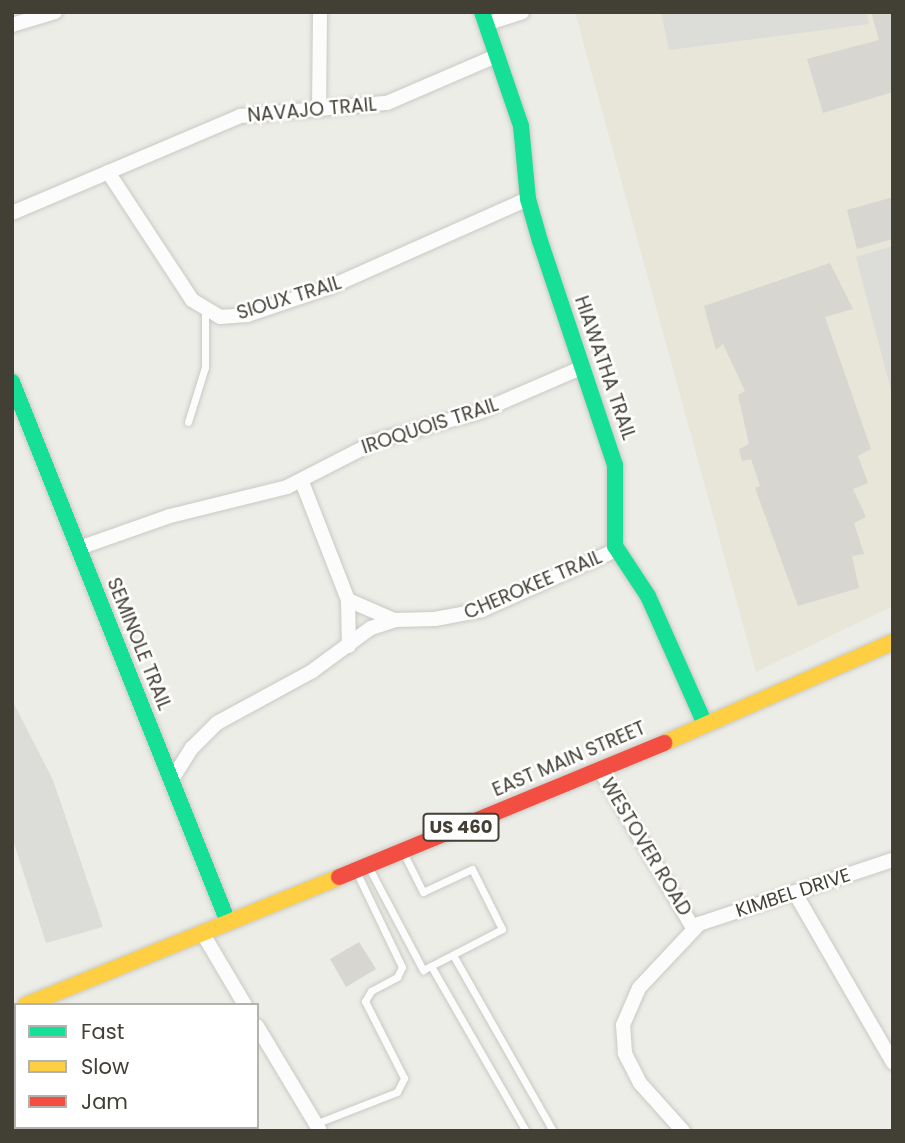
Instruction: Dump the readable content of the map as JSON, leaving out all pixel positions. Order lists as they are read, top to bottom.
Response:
{
  "streets": {
    "street": [
      "NAVAJO TRAIL",
      "SIOUX TRAIL",
      "HIAWATHA TRAIL",
      "IROQUOIS TRAIL",
      "CHEROKEE TRAIL",
      "SEMINOLE TRAIL",
      "EAST MAIN STREET",
      "US 460",
      "WESTOVER ROAD",
      "KIMBEL DRIVE"
    ]
  },
  "crossings": [
    ["NAVAJO TRAIL", "HIAWATHA TRAIL"],
    ["SIOUX TRAIL", "HIAWATHA TRAIL"],
    ["HIAWATHA TRAIL", "IROQUOIS TRAIL"],
    ["HIAWATHA TRAIL", "CHEROKEE TRAIL"],
    ["IROQUOIS TRAIL", "SEMINOLE TRAIL"],
    ["CHEROKEE TRAIL", "SEMINOLE TRAIL"],
    ["SEMINOLE TRAIL", "EAST MAIN STREET"],
    ["EAST MAIN STREET", "WESTOVER ROAD"],
    ["WESTOVER ROAD", "KIMBEL DRIVE"]
  ],
  "legend": ["Fast", "Slow", "Jam"]
}
